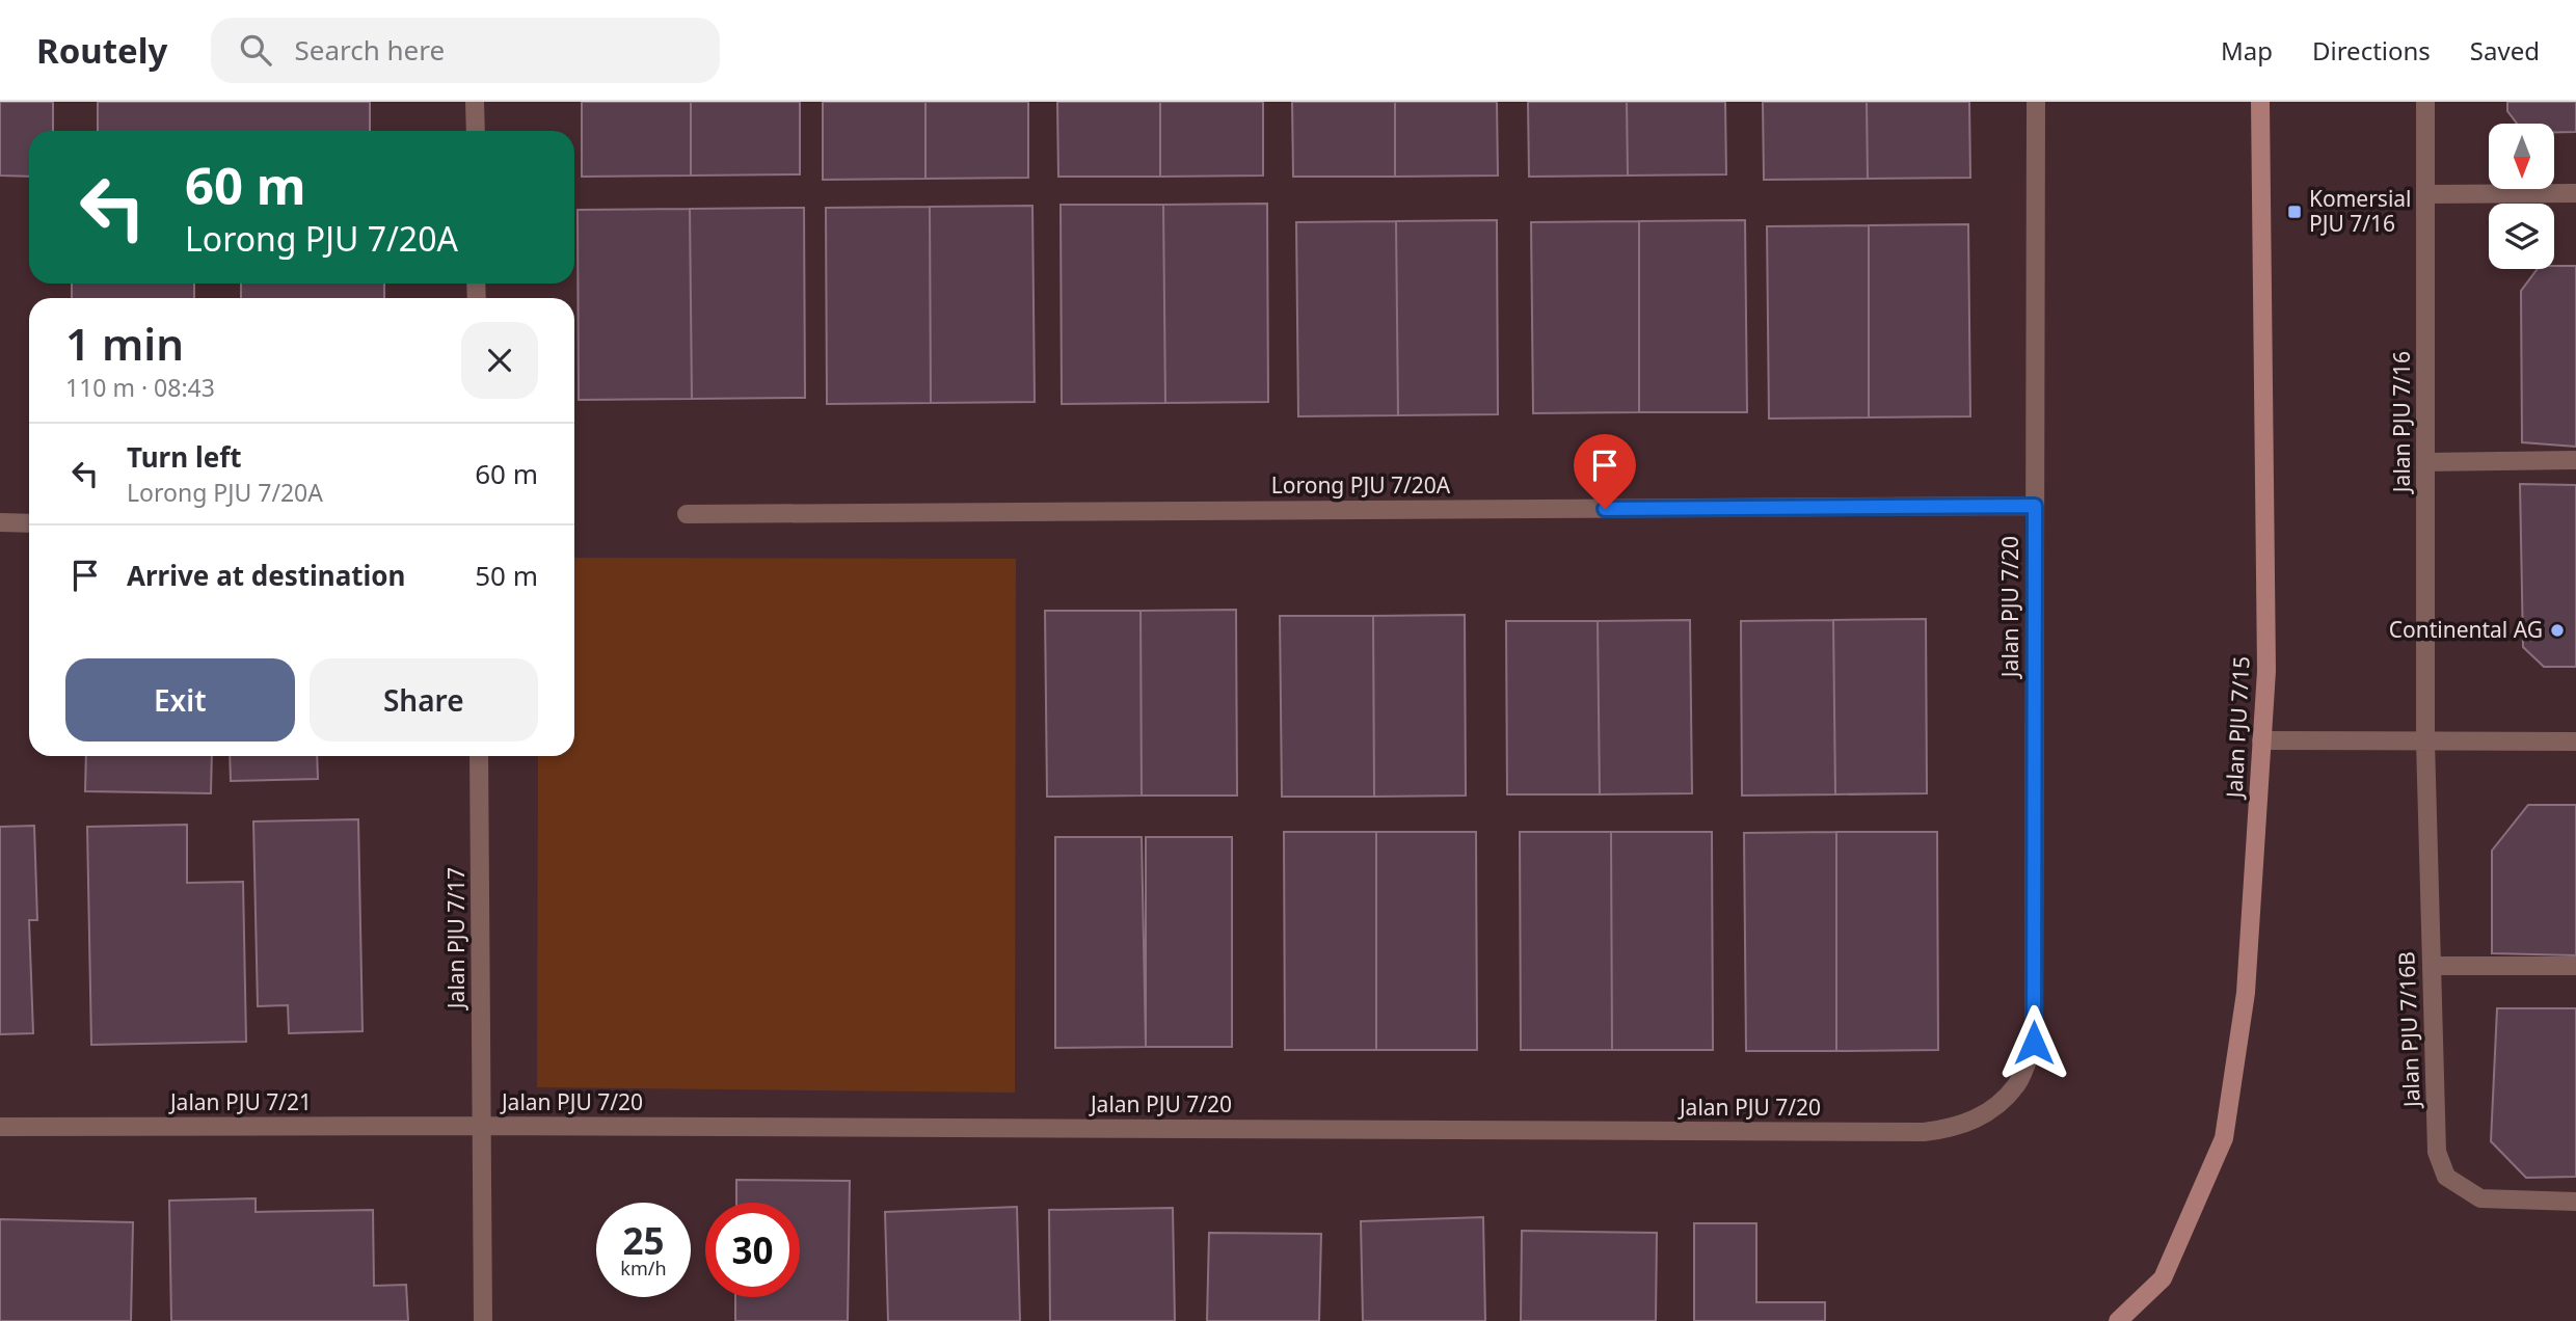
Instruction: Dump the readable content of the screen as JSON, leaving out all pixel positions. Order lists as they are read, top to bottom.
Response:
{
  "streets": {
    "street": [
      "Jalan PJU 7/16",
      "Lorong PJU 7/20A",
      "Jalan PJU 7/20",
      "Jalan PJU 7/15",
      "Jalan PJU 7/17",
      "Jalan PJU 7/16B",
      "Jalan PJU 7/21"
    ]
  },
  "crossings": [
    ["Jalan PJU 7/16", "Jalan PJU 7/16B"],
    ["Lorong PJU 7/20A", "Jalan PJU 7/20"],
    ["Jalan PJU 7/20", "Jalan PJU 7/17"],
    ["Jalan PJU 7/20", "Jalan PJU 7/21"],
    ["Jalan PJU 7/17", "Jalan PJU 7/21"]
  ],
  "places": {
    "transit": ["Komersial PJU 7/16"],
    "other": ["Continental AG"]
  },
  "north": "bottom",
  "page": {
    "header": "Routely",
    "search": "Search here",
    "nav": ["Map", "Directions", "Saved"],
    "turn": ["60 m", "Lorong PJU 7/20A"],
    "heading": ["1 min", "110 m · 08:43"],
    "list": [
      {
        "name": "Turn left",
        "note": "Lorong PJU 7/20A",
        "value": "60 m"
      },
      {
        "name": "Arrive at destination",
        "value": "50 m"
      }
    ],
    "buttons": ["Exit", "Share"],
    "speed": "25 km/h",
    "limit": "30"
  }
}
